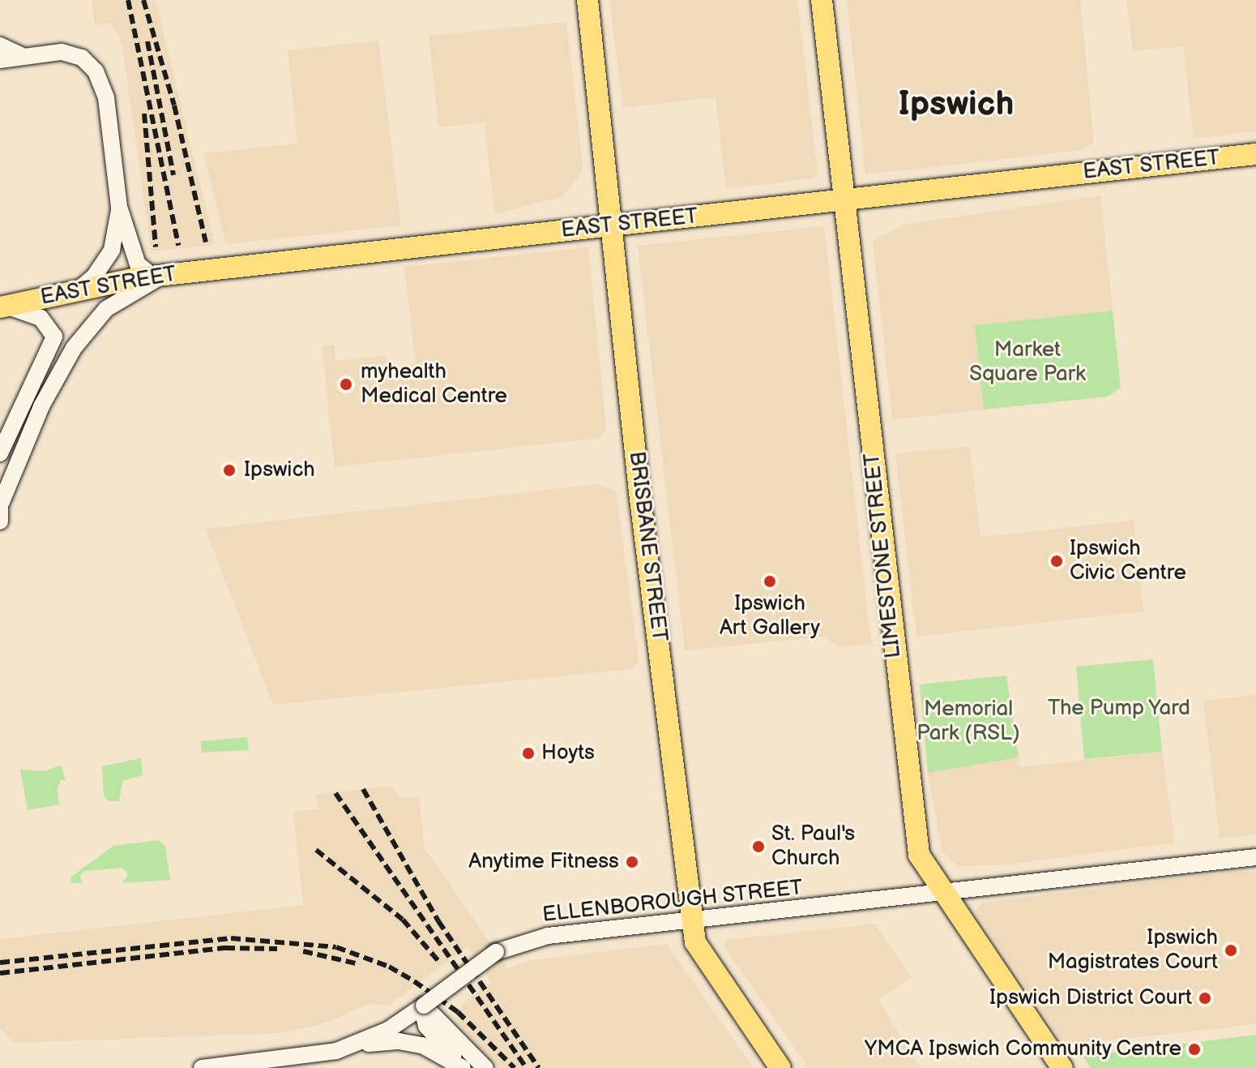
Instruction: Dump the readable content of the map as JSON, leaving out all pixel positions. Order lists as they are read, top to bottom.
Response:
{
  "streets": {
    "main road": ["EAST STREET", "BRISBANE STREET", "LIMESTONE STREET"],
    "street": ["ELLENBOROUGH STREET"]
  },
  "crossings": [
    ["EAST STREET", "BRISBANE STREET"],
    ["EAST STREET", "LIMESTONE STREET"],
    ["BRISBANE STREET", "ELLENBOROUGH STREET"],
    ["LIMESTONE STREET", "ELLENBOROUGH STREET"]
  ],
  "districts": ["Ipswich"],
  "parks": ["Market Square Park", "The Pump Yard", "Memorial Park (RSL)"],
  "places": [
    "myhealth Medical Centre",
    "Ipswich",
    "Ipswich Civic Centre",
    "Ipswich Art Gallery",
    "Hoyts",
    "St. Paul's Church",
    "Anytime Fitness",
    "Ipswich Magistrates Court",
    "Ipswich District Court",
    "YMCA Ipswich Community Centre"
  ]
}
